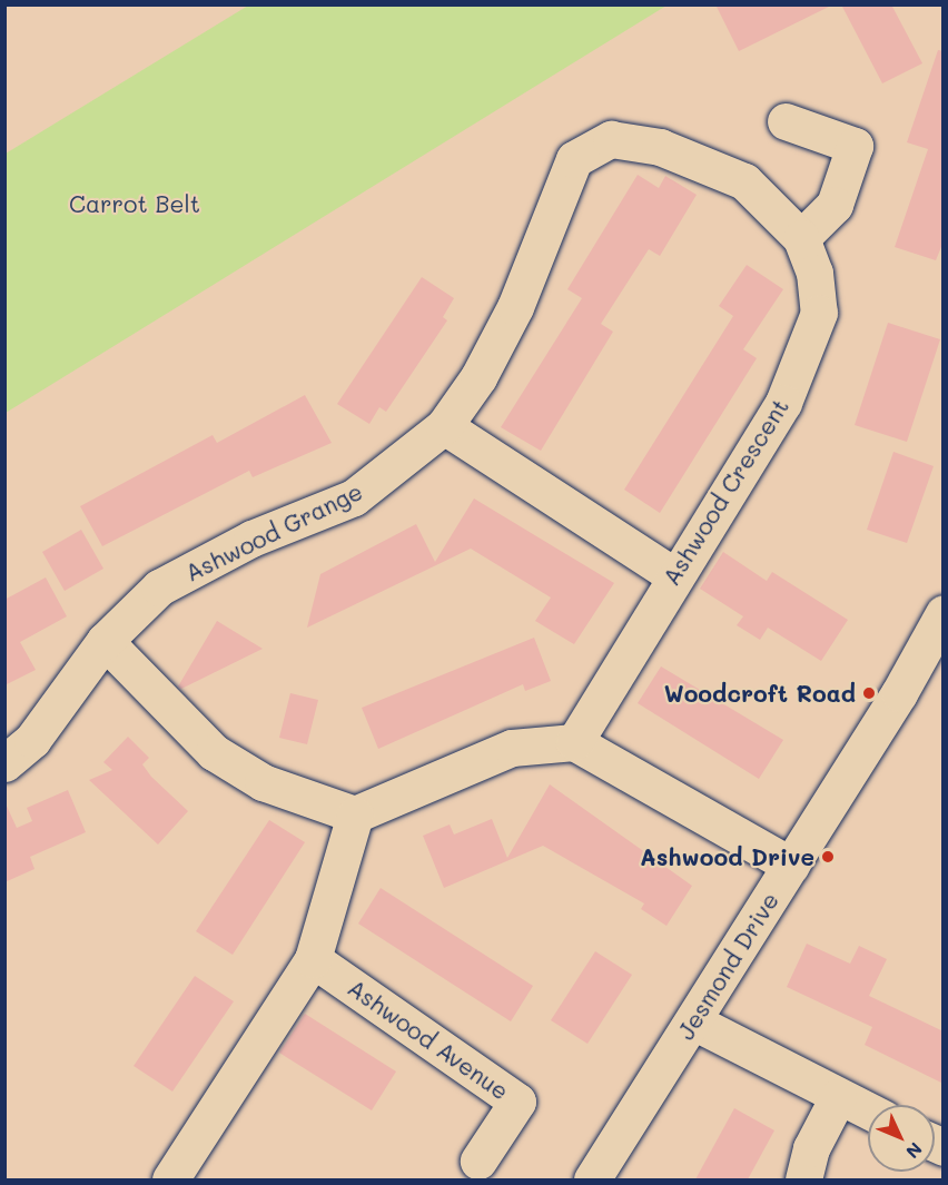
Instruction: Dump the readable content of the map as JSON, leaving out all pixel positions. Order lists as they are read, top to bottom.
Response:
{
  "streets": {
    "street": [
      "Ashwood Crescent",
      "Ashwood Grange",
      "Jesmond Drive",
      "Ashwood Avenue"
    ]
  },
  "crossings": [
    ["Ashwood Crescent", "Ashwood Grange"]
  ],
  "parks": ["Carrot Belt"],
  "places": ["Woodcroft Road", "Ashwood Drive"],
  "north": "bottom right"
}
